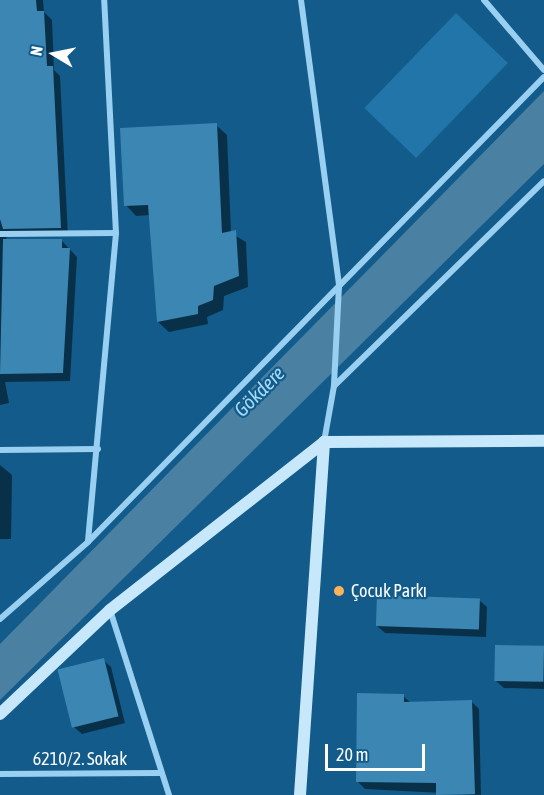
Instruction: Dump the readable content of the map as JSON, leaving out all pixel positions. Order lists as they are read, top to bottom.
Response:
{
  "streets": {
    "street": ["6210/2. Sokak"]
  },
  "water": ["Gökdere"],
  "places": ["Çocuk Parkı"],
  "scale_bar": "20 m",
  "north": "left"
}
